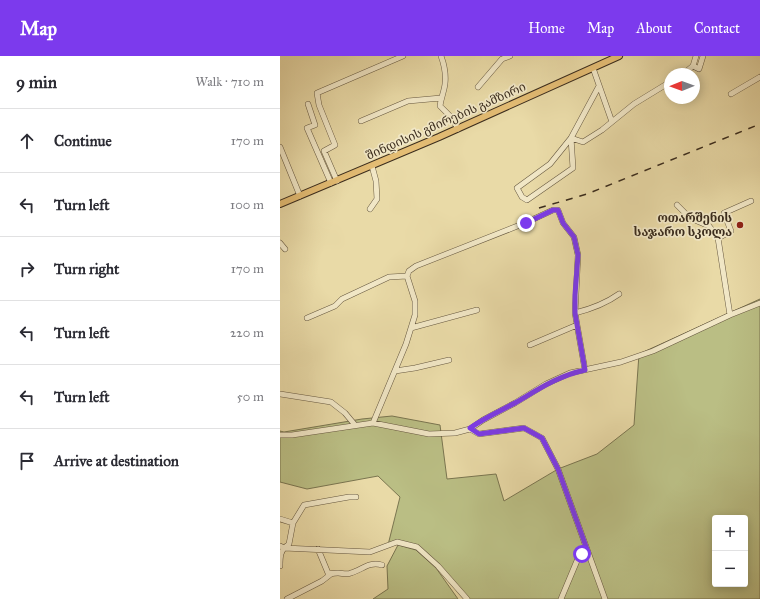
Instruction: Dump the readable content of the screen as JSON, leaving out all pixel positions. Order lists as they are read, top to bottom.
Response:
{
  "streets": {
    "main road": ["შინდისის გმირების გამზირი"]
  },
  "places": ["ოთარშენის საჯარო სკოლა"],
  "north": "left",
  "page": {
    "header": "Map",
    "nav": [
      "Home",
      "Map",
      "About",
      "Contact"
    ],
    "heading": ["9 min", "Walk · 710 m"],
    "list": [
      ["Continue", "170 m"],
      ["Turn left", "100 m"],
      ["Turn right", "170 m"],
      ["Turn left", "220 m"],
      ["Turn left", "50 m"],
      "Arrive at destination"
    ],
    "map_buttons": ["+", "−"]
  }
}
